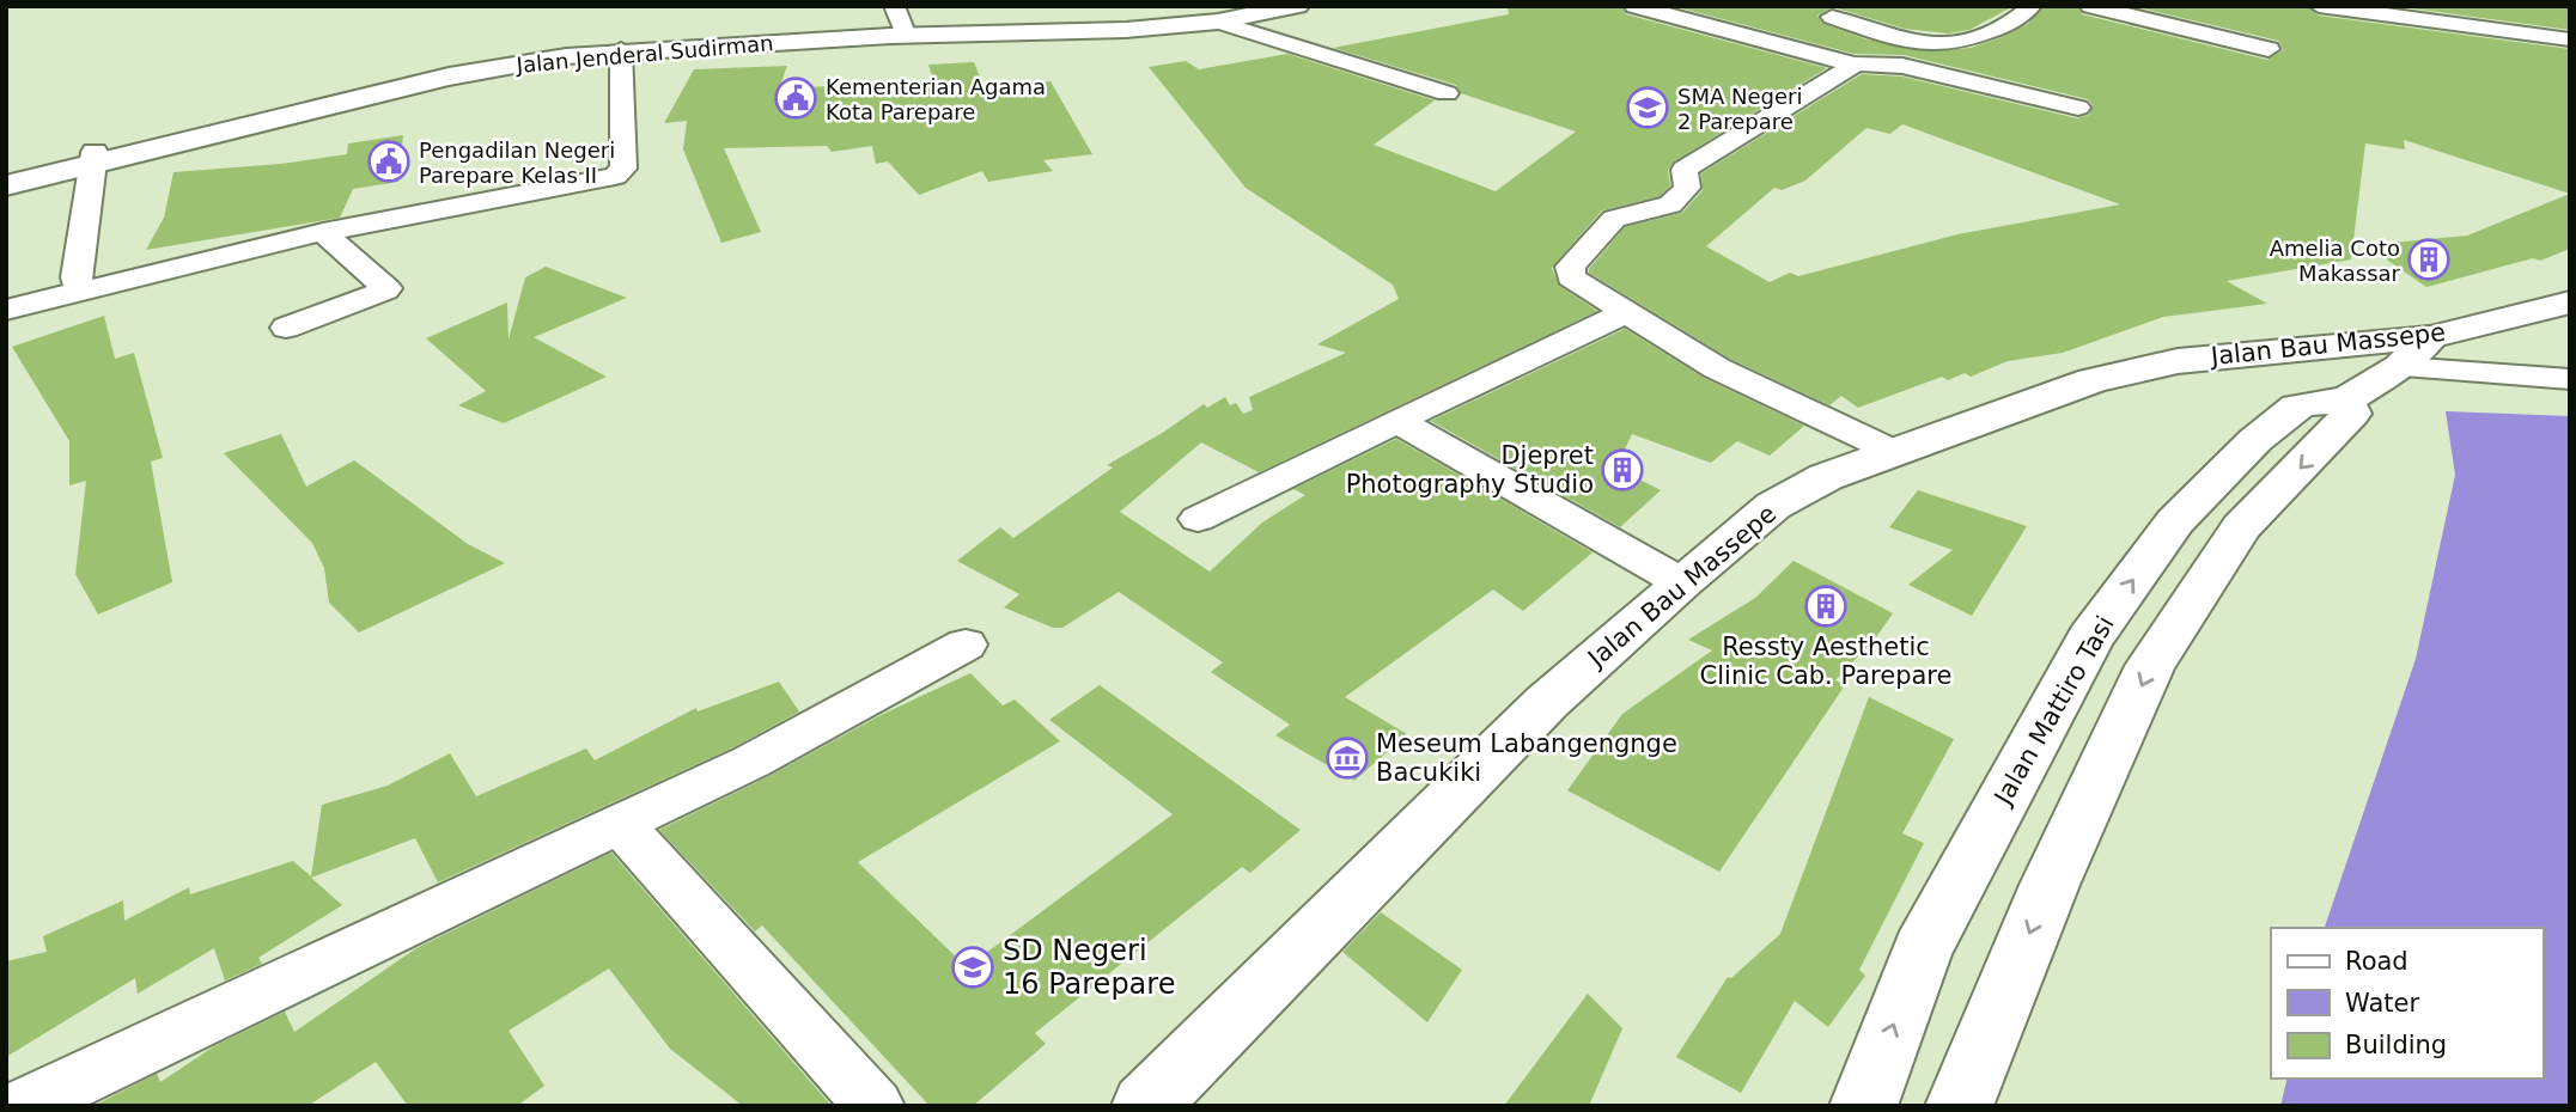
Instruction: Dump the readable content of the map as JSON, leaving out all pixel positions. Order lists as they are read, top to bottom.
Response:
{
  "streets": {
    "main road": ["Jalan Jenderal Sudirman", "Jalan Bau Massepe", "Jalan Mattiro Tasi"]
  },
  "crossings": [
    ["Jalan Bau Massepe", "Jalan Mattiro Tasi"]
  ],
  "places": {
    "public building": ["Kementerian Agama Kota Parepare", "Pengadilan Negeri Parepare Kelas II"],
    "school or university": ["SMA Negeri 2 Parepare", "SD Negeri 16 Parepare"],
    "building": ["Amelia Coto Makassar", "Djepret Photography Studio", "Ressty Aesthetic Clinic Cab. Parepare"],
    "museum": ["Meseum Labangengnge Bacukiki"]
  },
  "legend": ["Road", "Water", "Building"]
}
